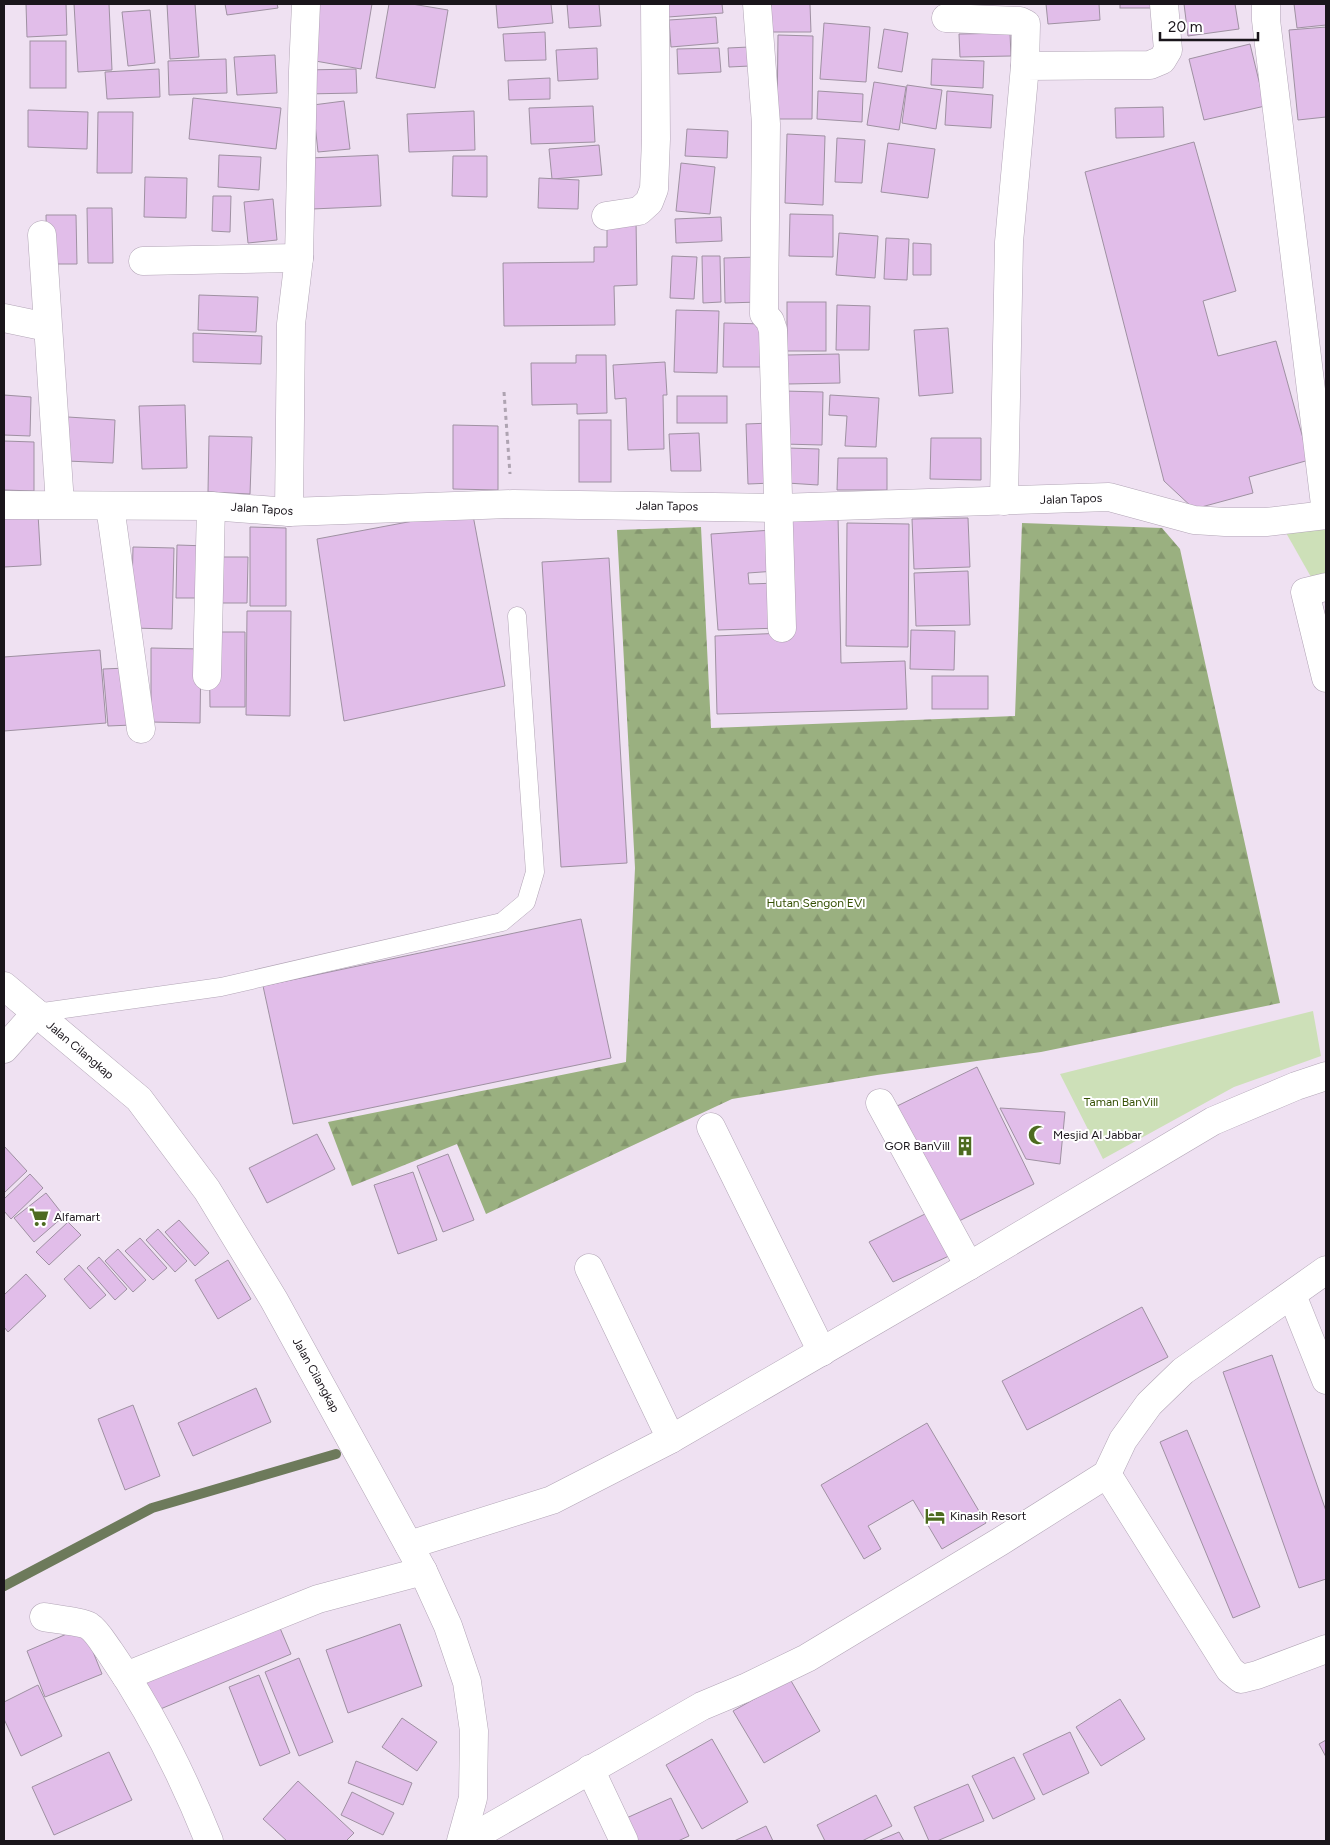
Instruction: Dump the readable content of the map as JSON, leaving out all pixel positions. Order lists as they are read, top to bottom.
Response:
{
  "streets": {
    "street": ["Jalan Tapos", "Jalan Cilangkap"]
  },
  "parks": ["Hutan Sengon EVI", "Taman BanVill"],
  "places": {
    "mosque": ["Mesjid Al Jabbar"],
    "building": ["GOR BanVill"],
    "supermarket": ["Alfamart"],
    "hotel": ["Kinasih Resort"]
  },
  "scale_bar": "20 m"
}
